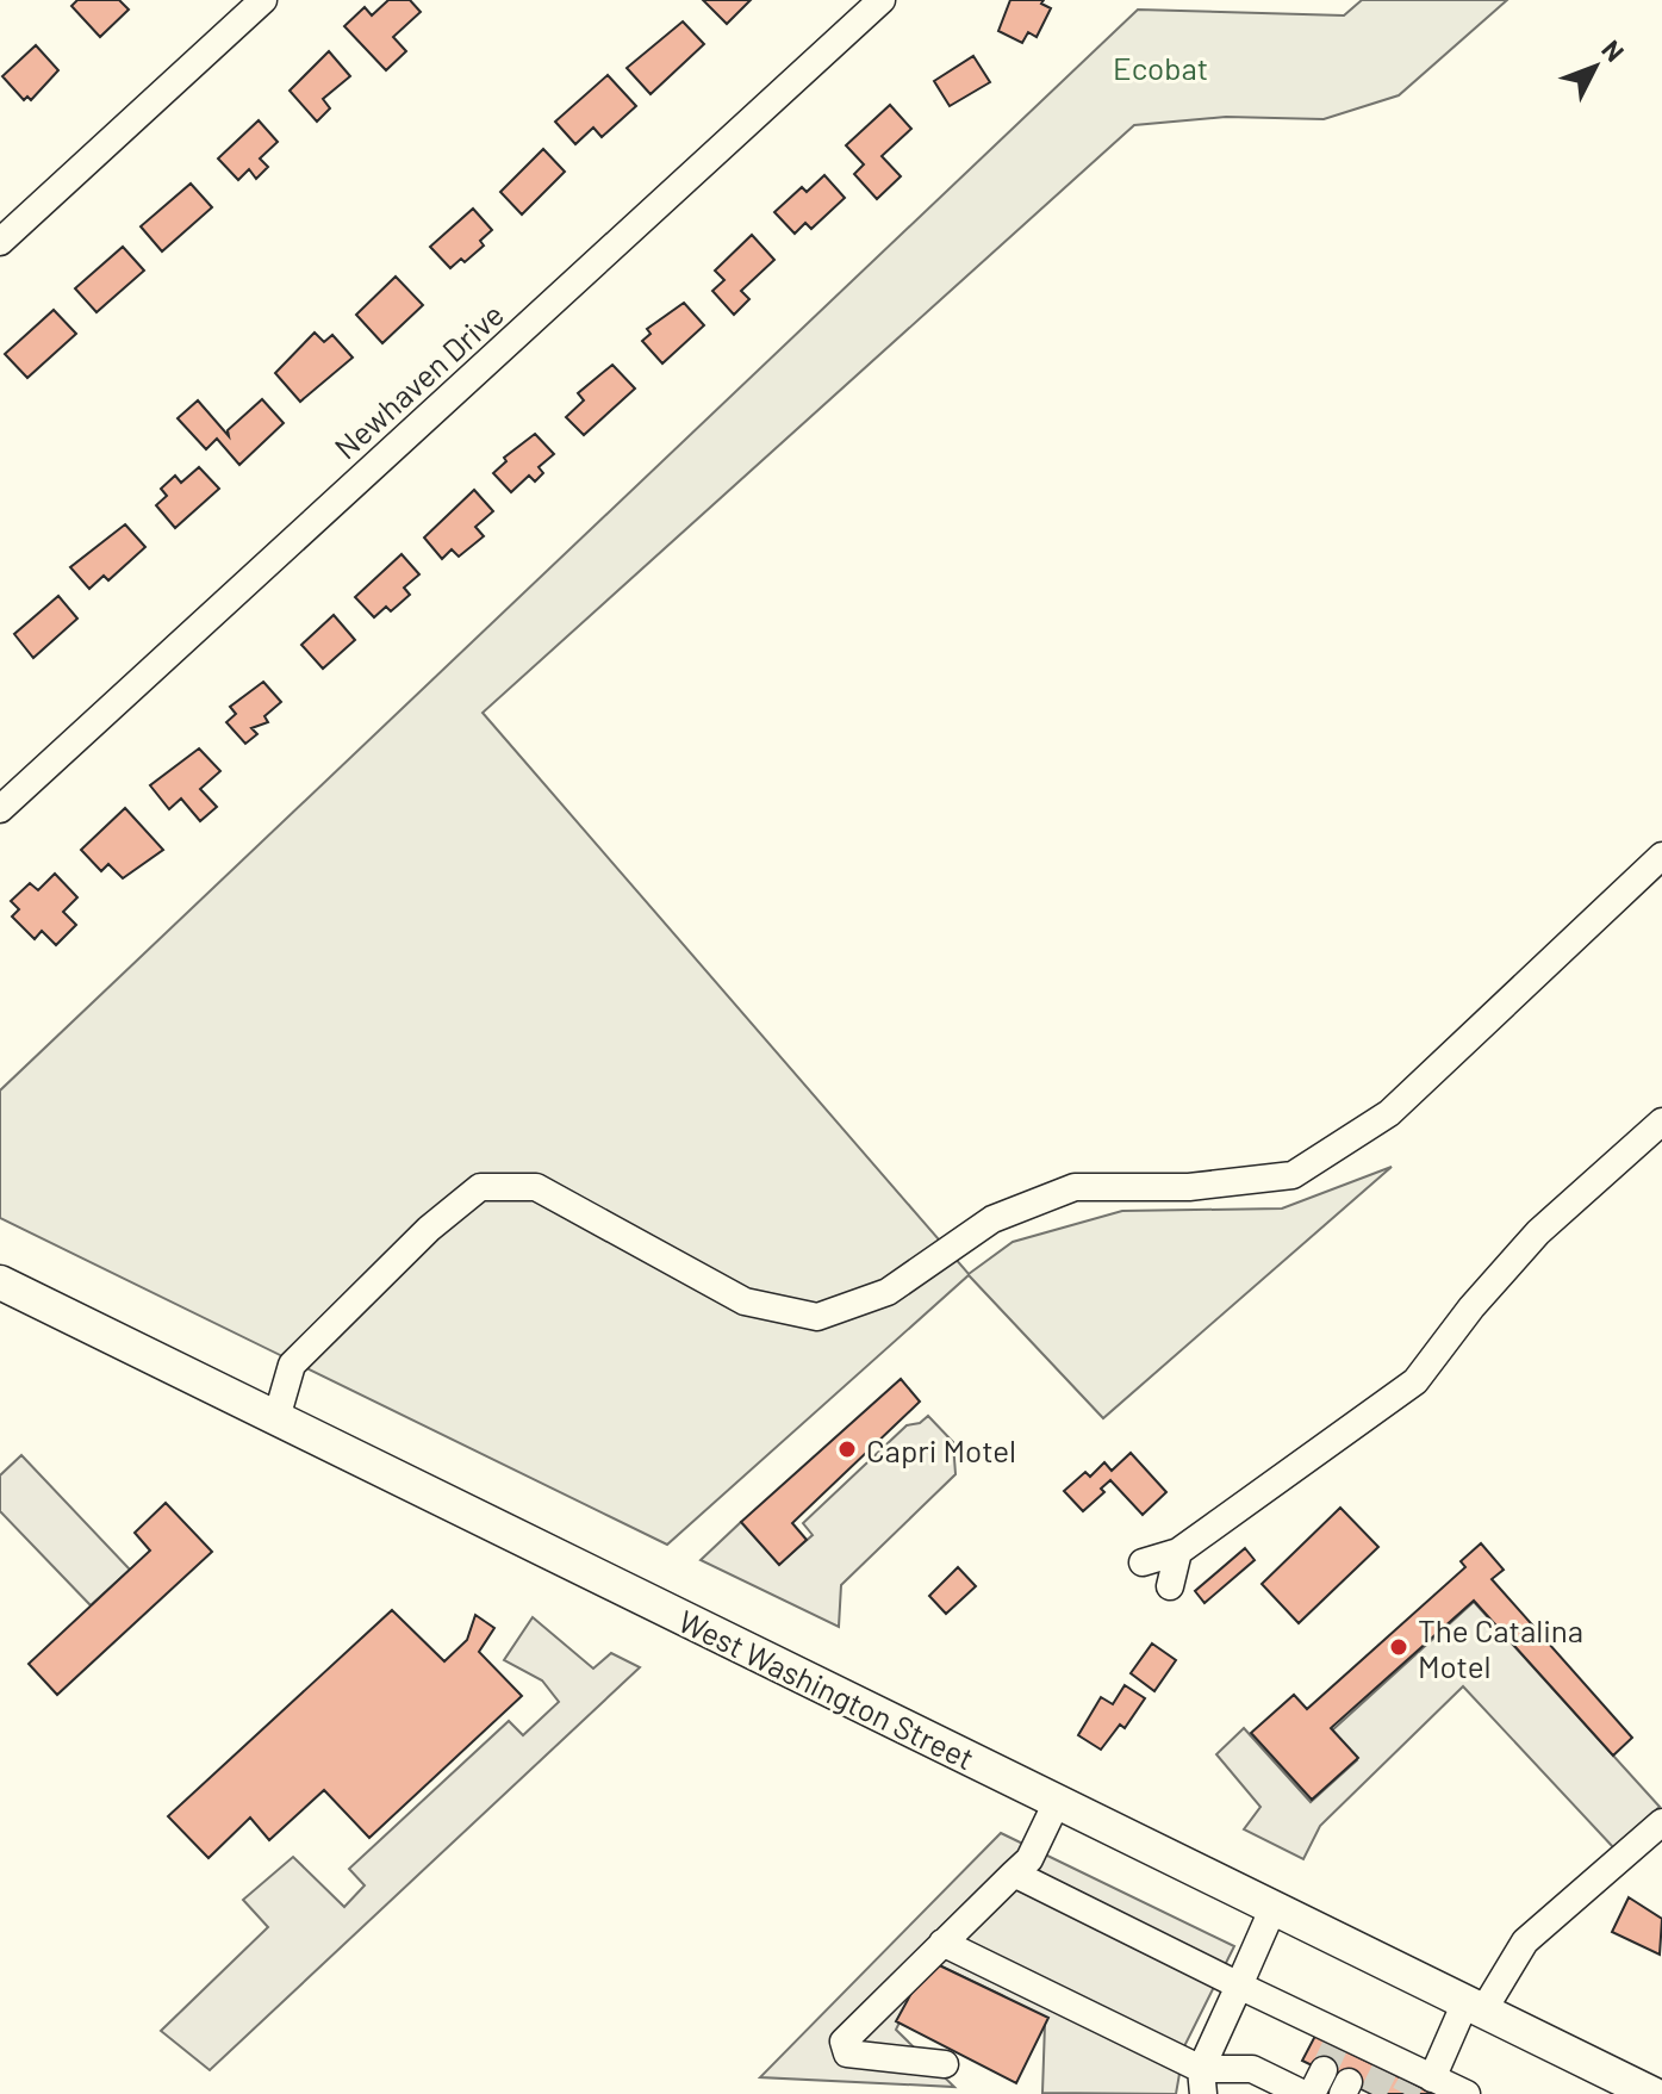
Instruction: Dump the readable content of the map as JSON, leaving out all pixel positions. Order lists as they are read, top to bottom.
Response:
{
  "streets": {
    "main road": ["West Washington Street"],
    "street": ["Newhaven Drive"]
  },
  "parks": ["Ecobat"],
  "places": ["Capri Motel", "The Catalina Motel"],
  "north": "top right"
}
